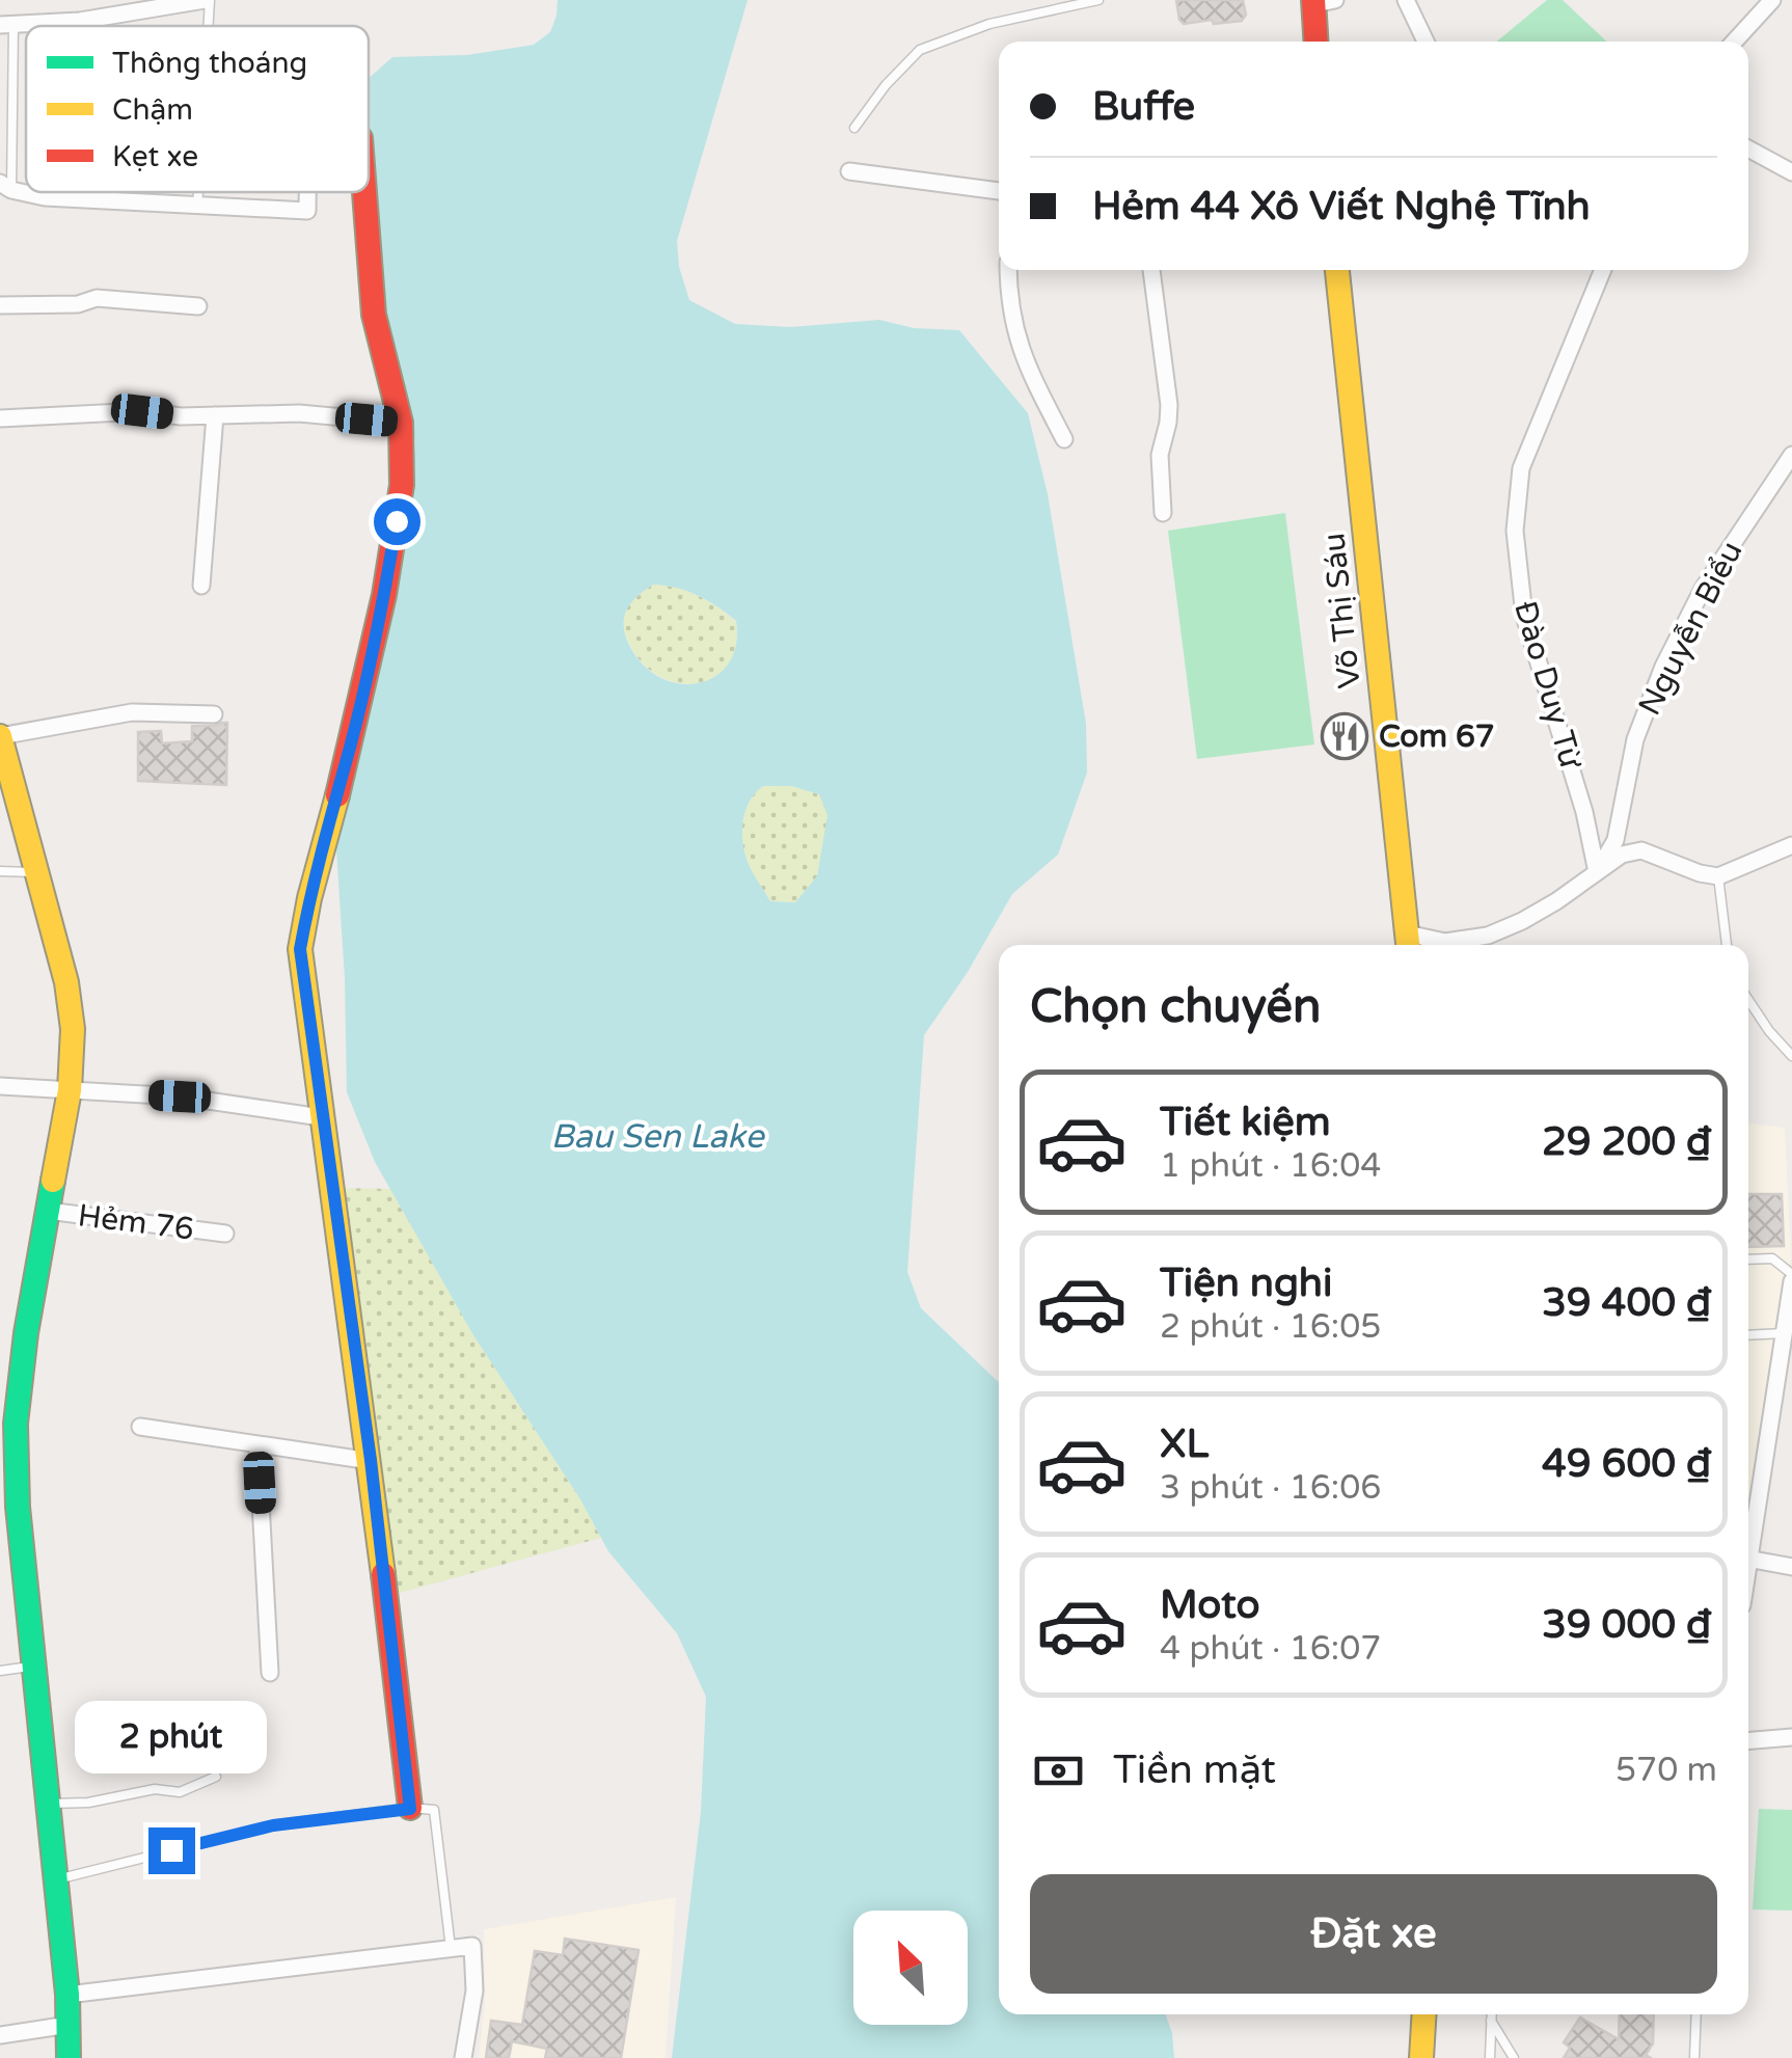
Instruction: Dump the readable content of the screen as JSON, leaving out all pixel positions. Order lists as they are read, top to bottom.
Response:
{
  "streets": {
    "street": [
      "Võ Thị Sáu",
      "Nguyễn Biểu",
      "Đào Duy Từ",
      "Hẻm 76"
    ]
  },
  "crossings": [
    ["Nguyễn Biểu", "Đào Duy Từ"]
  ],
  "water": ["Bau Sen Lake"],
  "places": {
    "restaurant": ["Com 67"]
  },
  "legend": ["Thông thoáng", "Chậm", "Kẹt xe"],
  "north": "top left",
  "page": {
    "banner": ["Buffe", "Hẻm 44 Xô Viết Nghệ Tĩnh"],
    "heading": "Chọn chuyến",
    "list": [
      {
        "name": "Tiết kiệm",
        "note": "1 phút · 16:04",
        "value": "29 200 ₫"
      },
      {
        "name": "Tiện nghi",
        "note": "2 phút · 16:05",
        "value": "39 400 ₫"
      },
      {
        "name": "XL",
        "note": "3 phút · 16:06",
        "value": "49 600 ₫"
      },
      {
        "name": "Moto",
        "note": "4 phút · 16:07",
        "value": "39 000 ₫"
      }
    ],
    "bubble": "2 phút",
    "pay": ["Tiền mặt", "570 m"],
    "buttons": "Đặt xe"
  }
}
